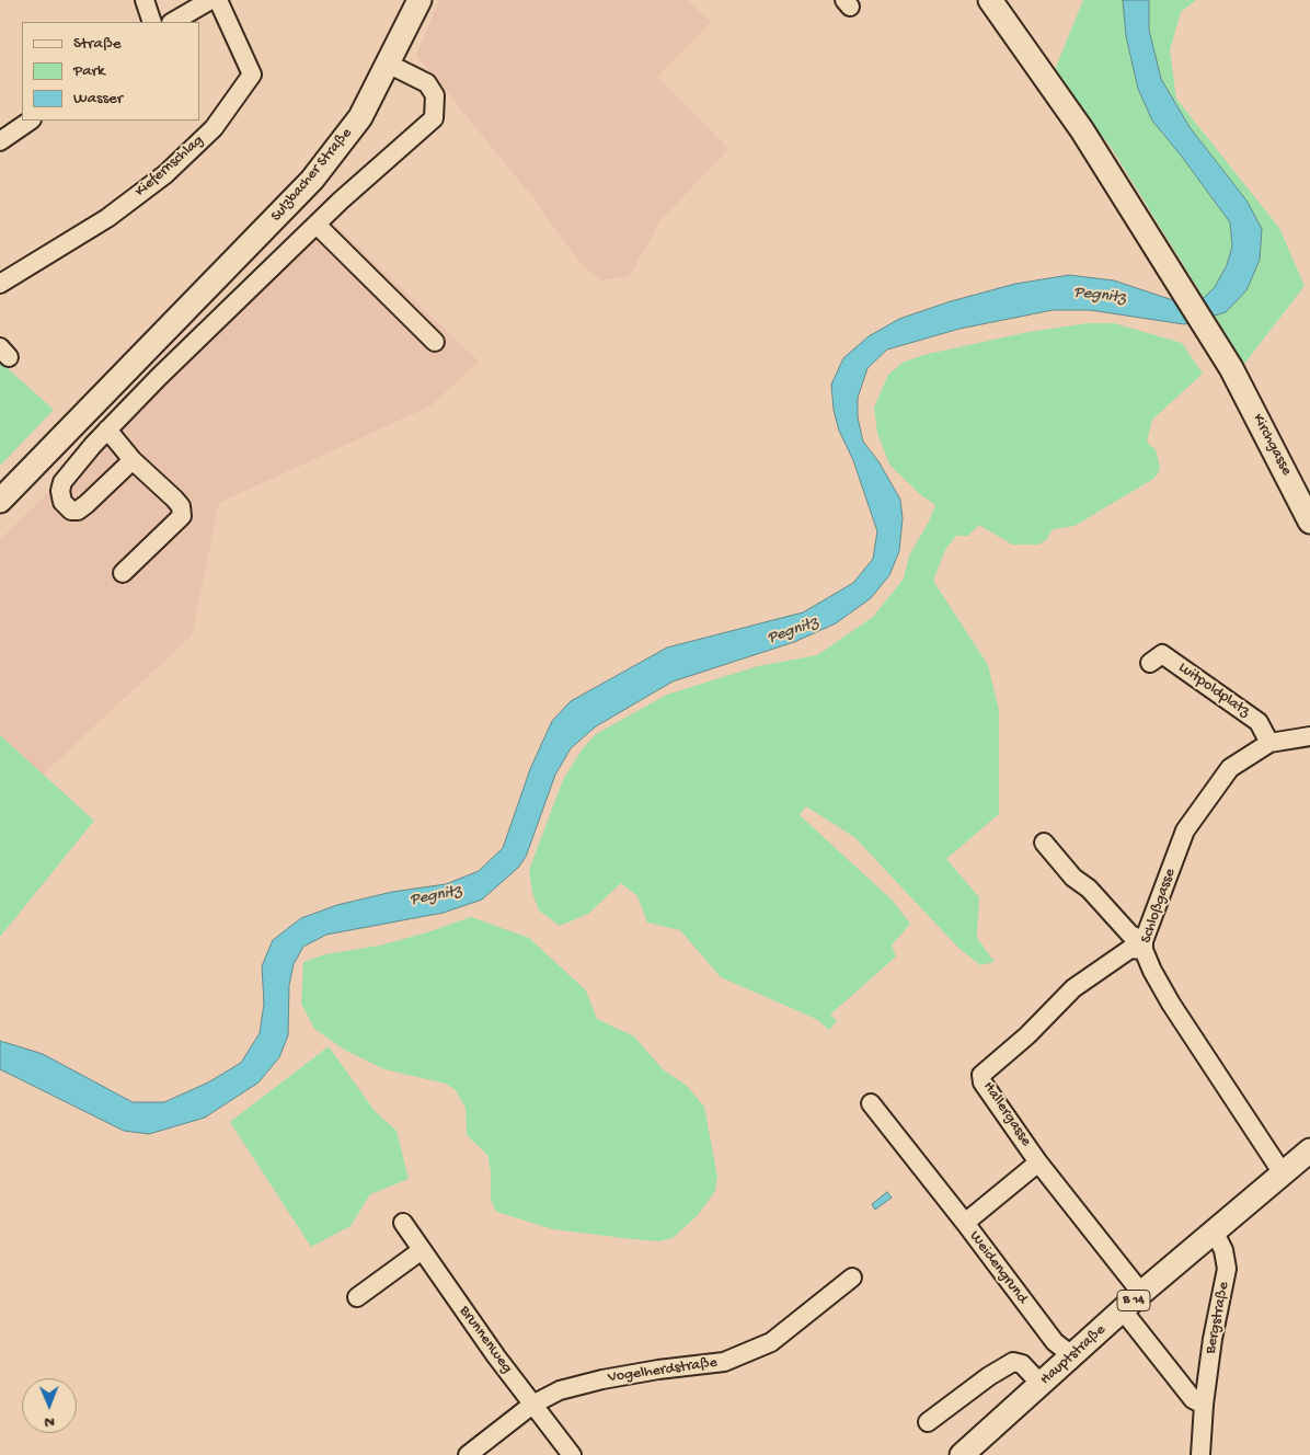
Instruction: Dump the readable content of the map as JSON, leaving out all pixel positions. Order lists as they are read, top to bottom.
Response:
{
  "streets": {
    "main road": [
      "Sulzbacher Straße",
      "Kirchgasse",
      "B 14",
      "Hauptstraße"
    ],
    "street": [
      "Kiefernschlag",
      "Luitpoldplatz",
      "Schloßgasse",
      "Hallergasse",
      "Weidengrund",
      "Bergstraße",
      "Brunnenweg",
      "Vogelherdstraße"
    ]
  },
  "crossings": [
    ["Luitpoldplatz", "Schloßgasse"],
    ["Schloßgasse", "Hallergasse"],
    ["Schloßgasse", "Hauptstraße"],
    ["Hallergasse", "Weidengrund"],
    ["Hallergasse", "Hauptstraße"],
    ["Weidengrund", "Hauptstraße"],
    ["Bergstraße", "Hauptstraße"],
    ["Brunnenweg", "Vogelherdstraße"]
  ],
  "water": ["Pegnitz"],
  "legend": ["Straße", "Park", "Wasser"],
  "north": "bottom"
}
